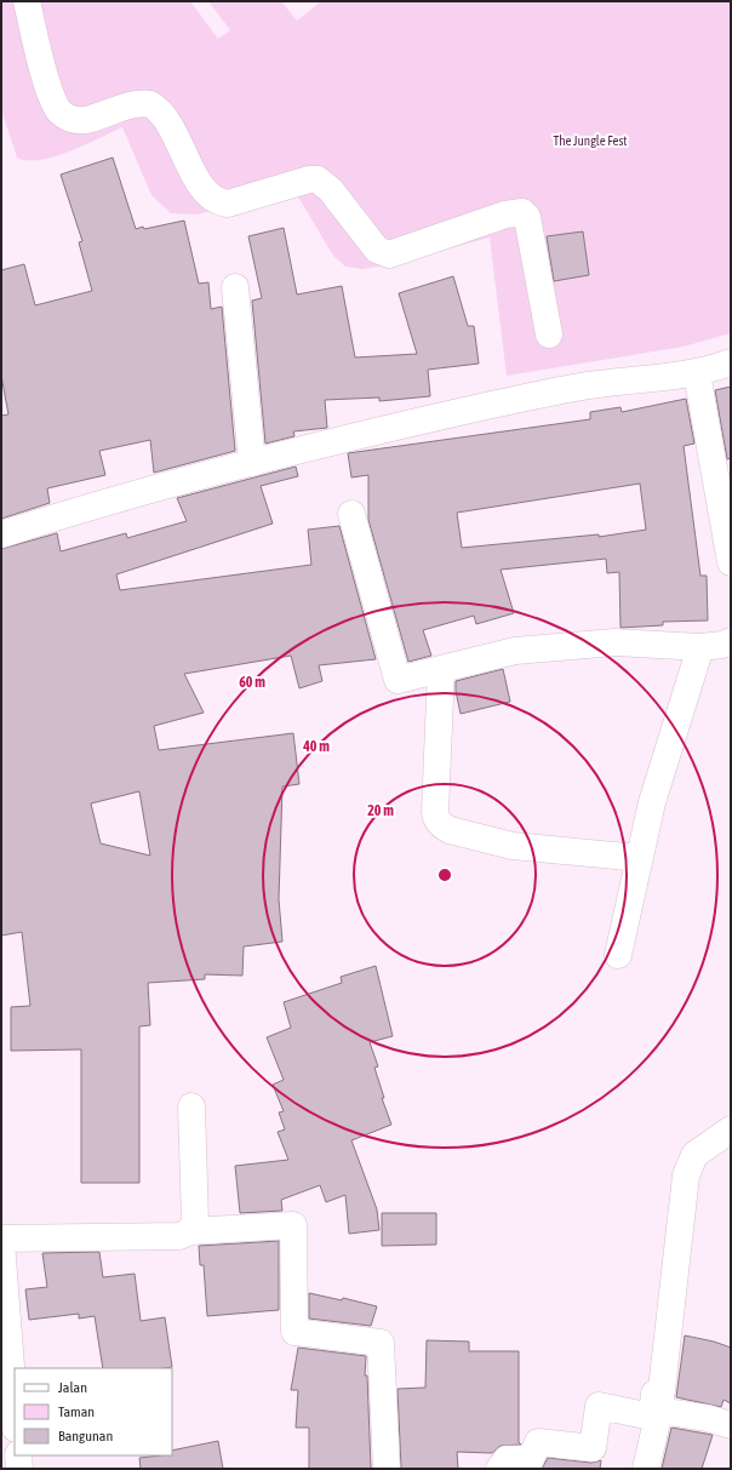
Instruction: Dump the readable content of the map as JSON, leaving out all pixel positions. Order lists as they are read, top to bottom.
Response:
{
  "parks": ["The Jungle Fest"],
  "legend": ["Jalan", "Taman", "Bangunan"],
  "rings": ["60 m", "40 m", "20 m"]
}
